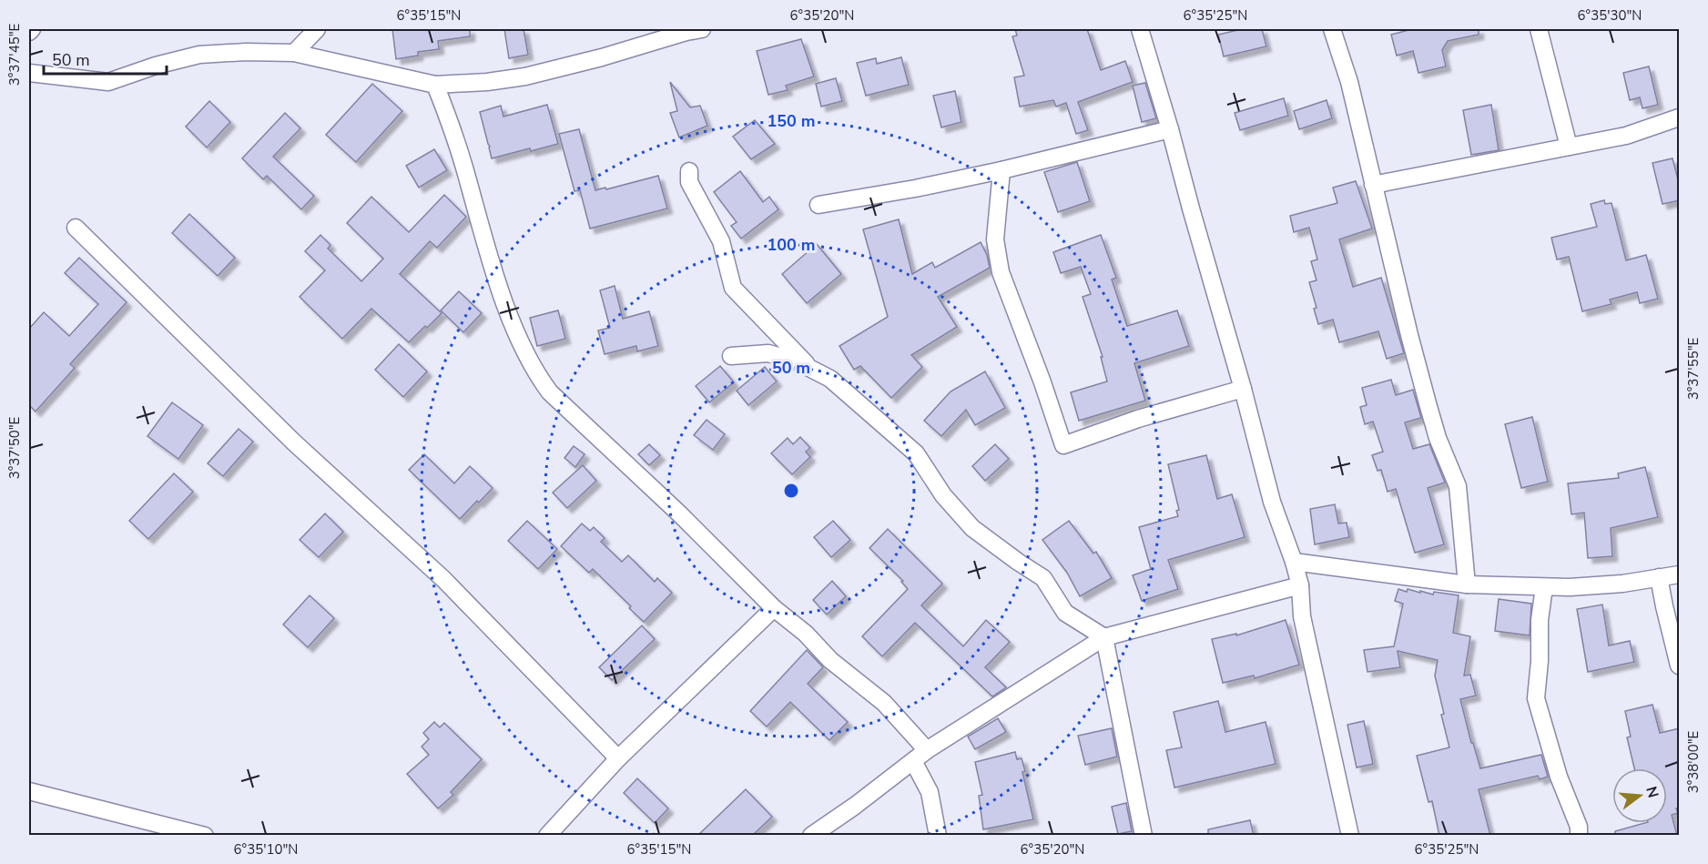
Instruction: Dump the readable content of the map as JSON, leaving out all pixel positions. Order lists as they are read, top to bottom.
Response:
{
  "scale_bar": "50 m",
  "north": "right",
  "coordinates": [
    "6°35'15\"N",
    "6°35'20\"N",
    "6°35'25\"N",
    "6°35'30\"N",
    "3°37'45\"E",
    "3°37'55\"E",
    "3°37'50\"E",
    "3°38'00\"E",
    "6°35'10\"N"
  ],
  "rings": ["150 m", "100 m", "50 m"]
}
